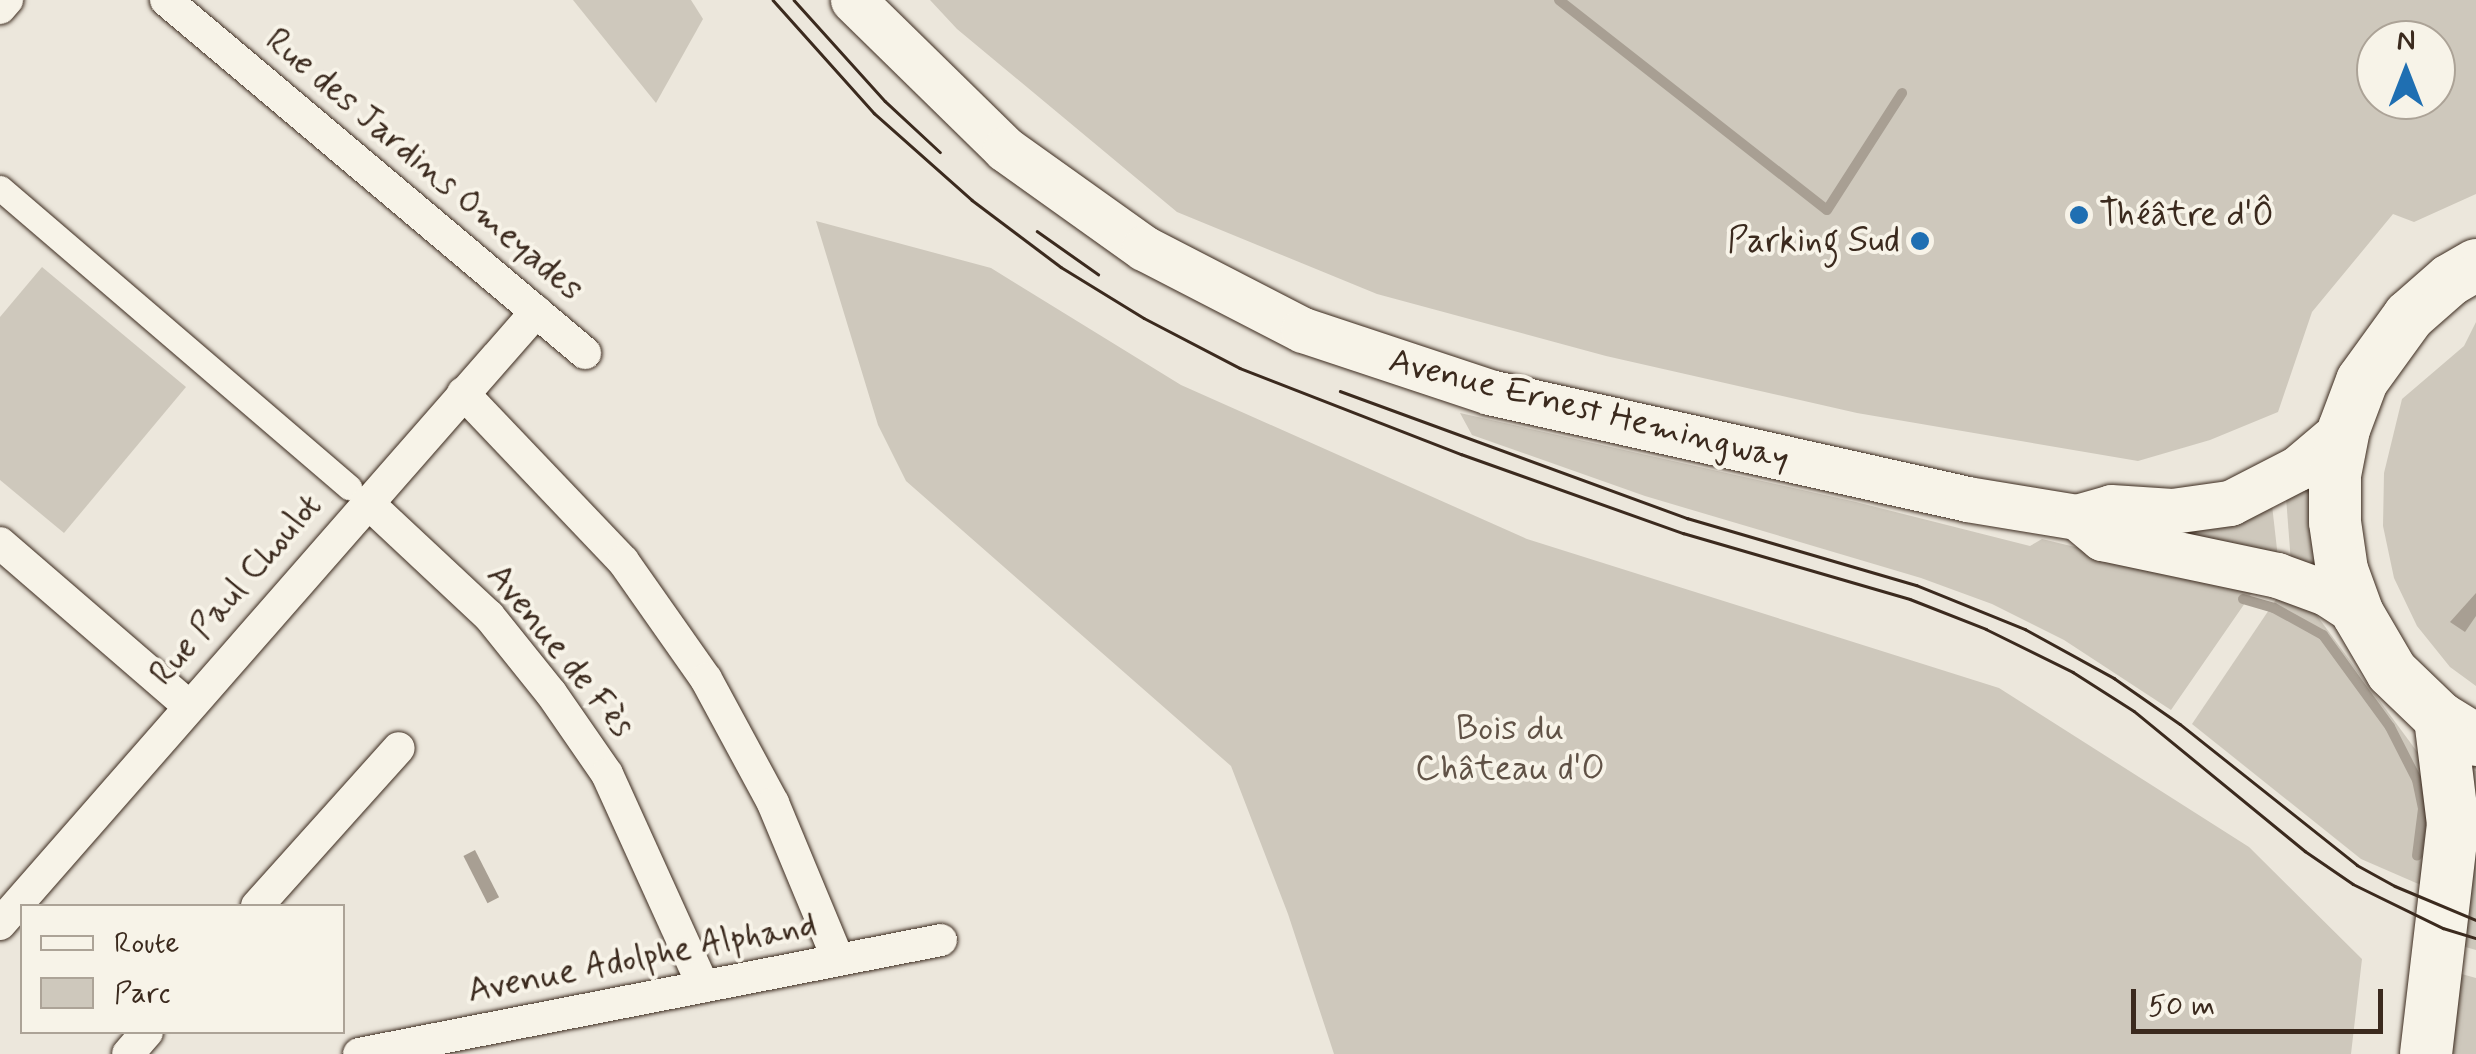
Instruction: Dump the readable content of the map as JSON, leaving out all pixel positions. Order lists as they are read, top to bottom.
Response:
{
  "streets": {
    "main road": ["Avenue Ernest Hemingway"],
    "street": [
      "Rue des Jardins Omeyades",
      "Rue Paul Choulot",
      "Avenue de Fès",
      "Avenue Adolphe Alphand"
    ]
  },
  "crossings": [
    ["Rue des Jardins Omeyades", "Rue Paul Choulot"],
    ["Rue Paul Choulot", "Avenue de Fès"],
    ["Avenue de Fès", "Avenue Adolphe Alphand"]
  ],
  "parks": ["Bois du Château d'O"],
  "places": ["Théâtre d'Ô", "Parking Sud"],
  "legend": ["Route", "Parc"],
  "scale_bar": "50 m",
  "north": "top"
}
